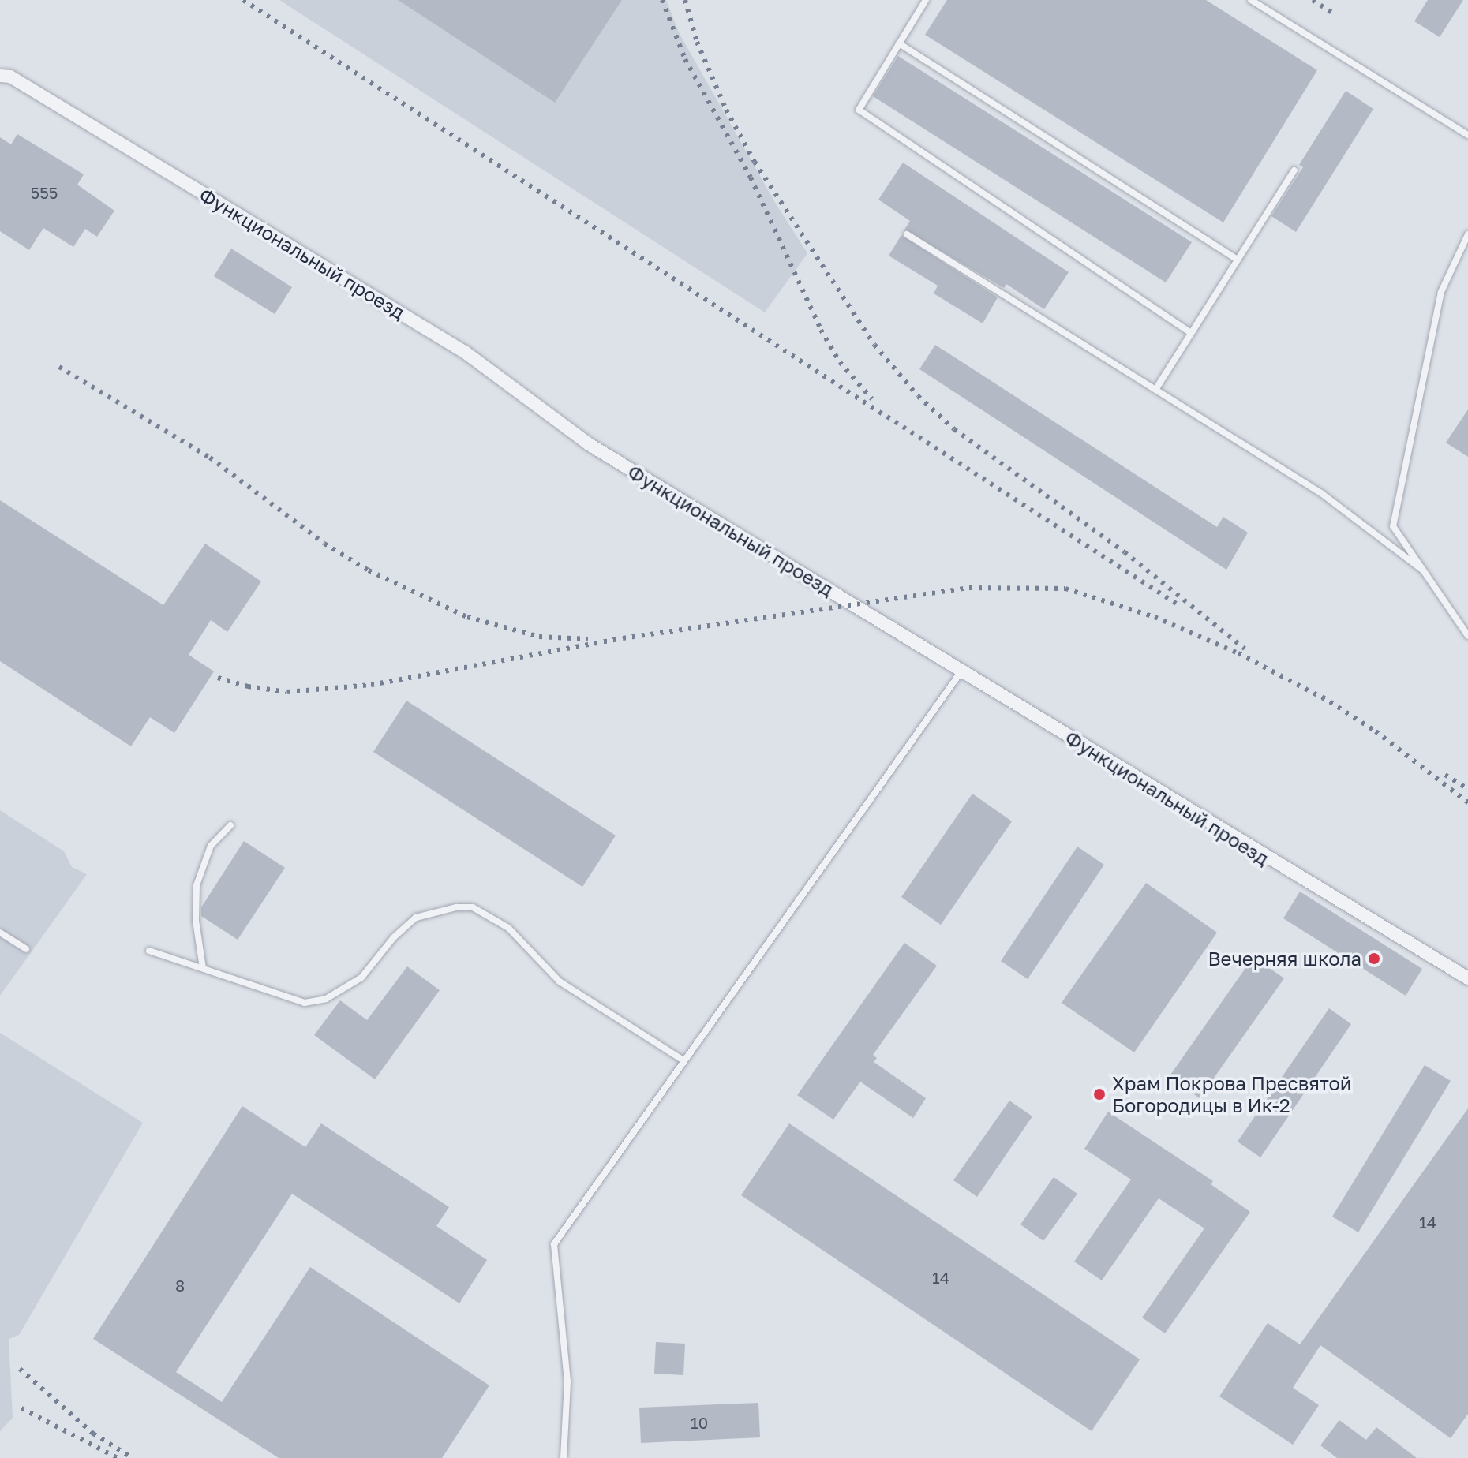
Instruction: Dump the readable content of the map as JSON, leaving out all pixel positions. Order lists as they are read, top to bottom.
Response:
{
  "streets": {
    "street": ["Функциональный проезд"]
  },
  "places": ["Вечерняя школа", "Храм Покрова Пресвятой Богородицы в Ик-2"],
  "house_numbers": [
    "555",
    "14",
    "14",
    "8",
    "10"
  ]
}
